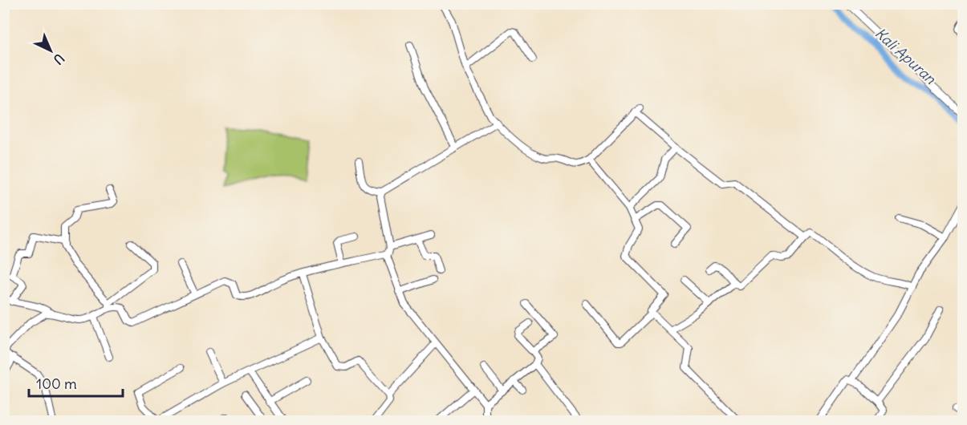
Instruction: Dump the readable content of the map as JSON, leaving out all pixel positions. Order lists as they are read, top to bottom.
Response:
{
  "water": ["Kali Apuran"],
  "scale_bar": "100 m",
  "north": "bottom right"
}
